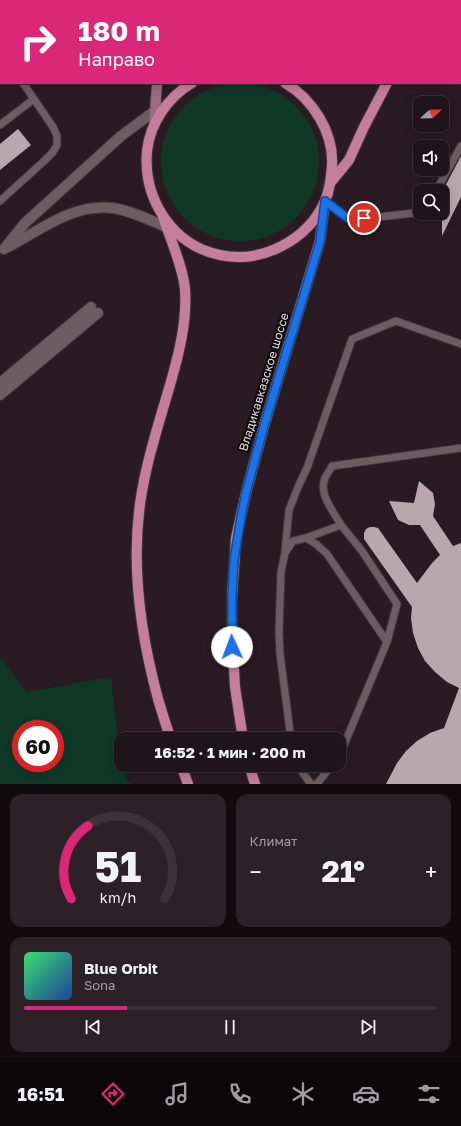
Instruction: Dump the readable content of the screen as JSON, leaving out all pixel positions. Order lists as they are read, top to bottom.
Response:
{
  "streets": {
    "main road": ["Владикавказское шоссе"]
  },
  "north": "right",
  "page": {
    "turn": ["180 m", "Направо"],
    "limit": "60",
    "trip": "16:52 · 1 мин · 200 m",
    "tile": "Климат",
    "heat": ["−", "21°", "+"],
    "song": ["Blue Orbit", "Sona"],
    "tabs": "16:51",
    "gauge": ["51", "km/h"]
  }
}
